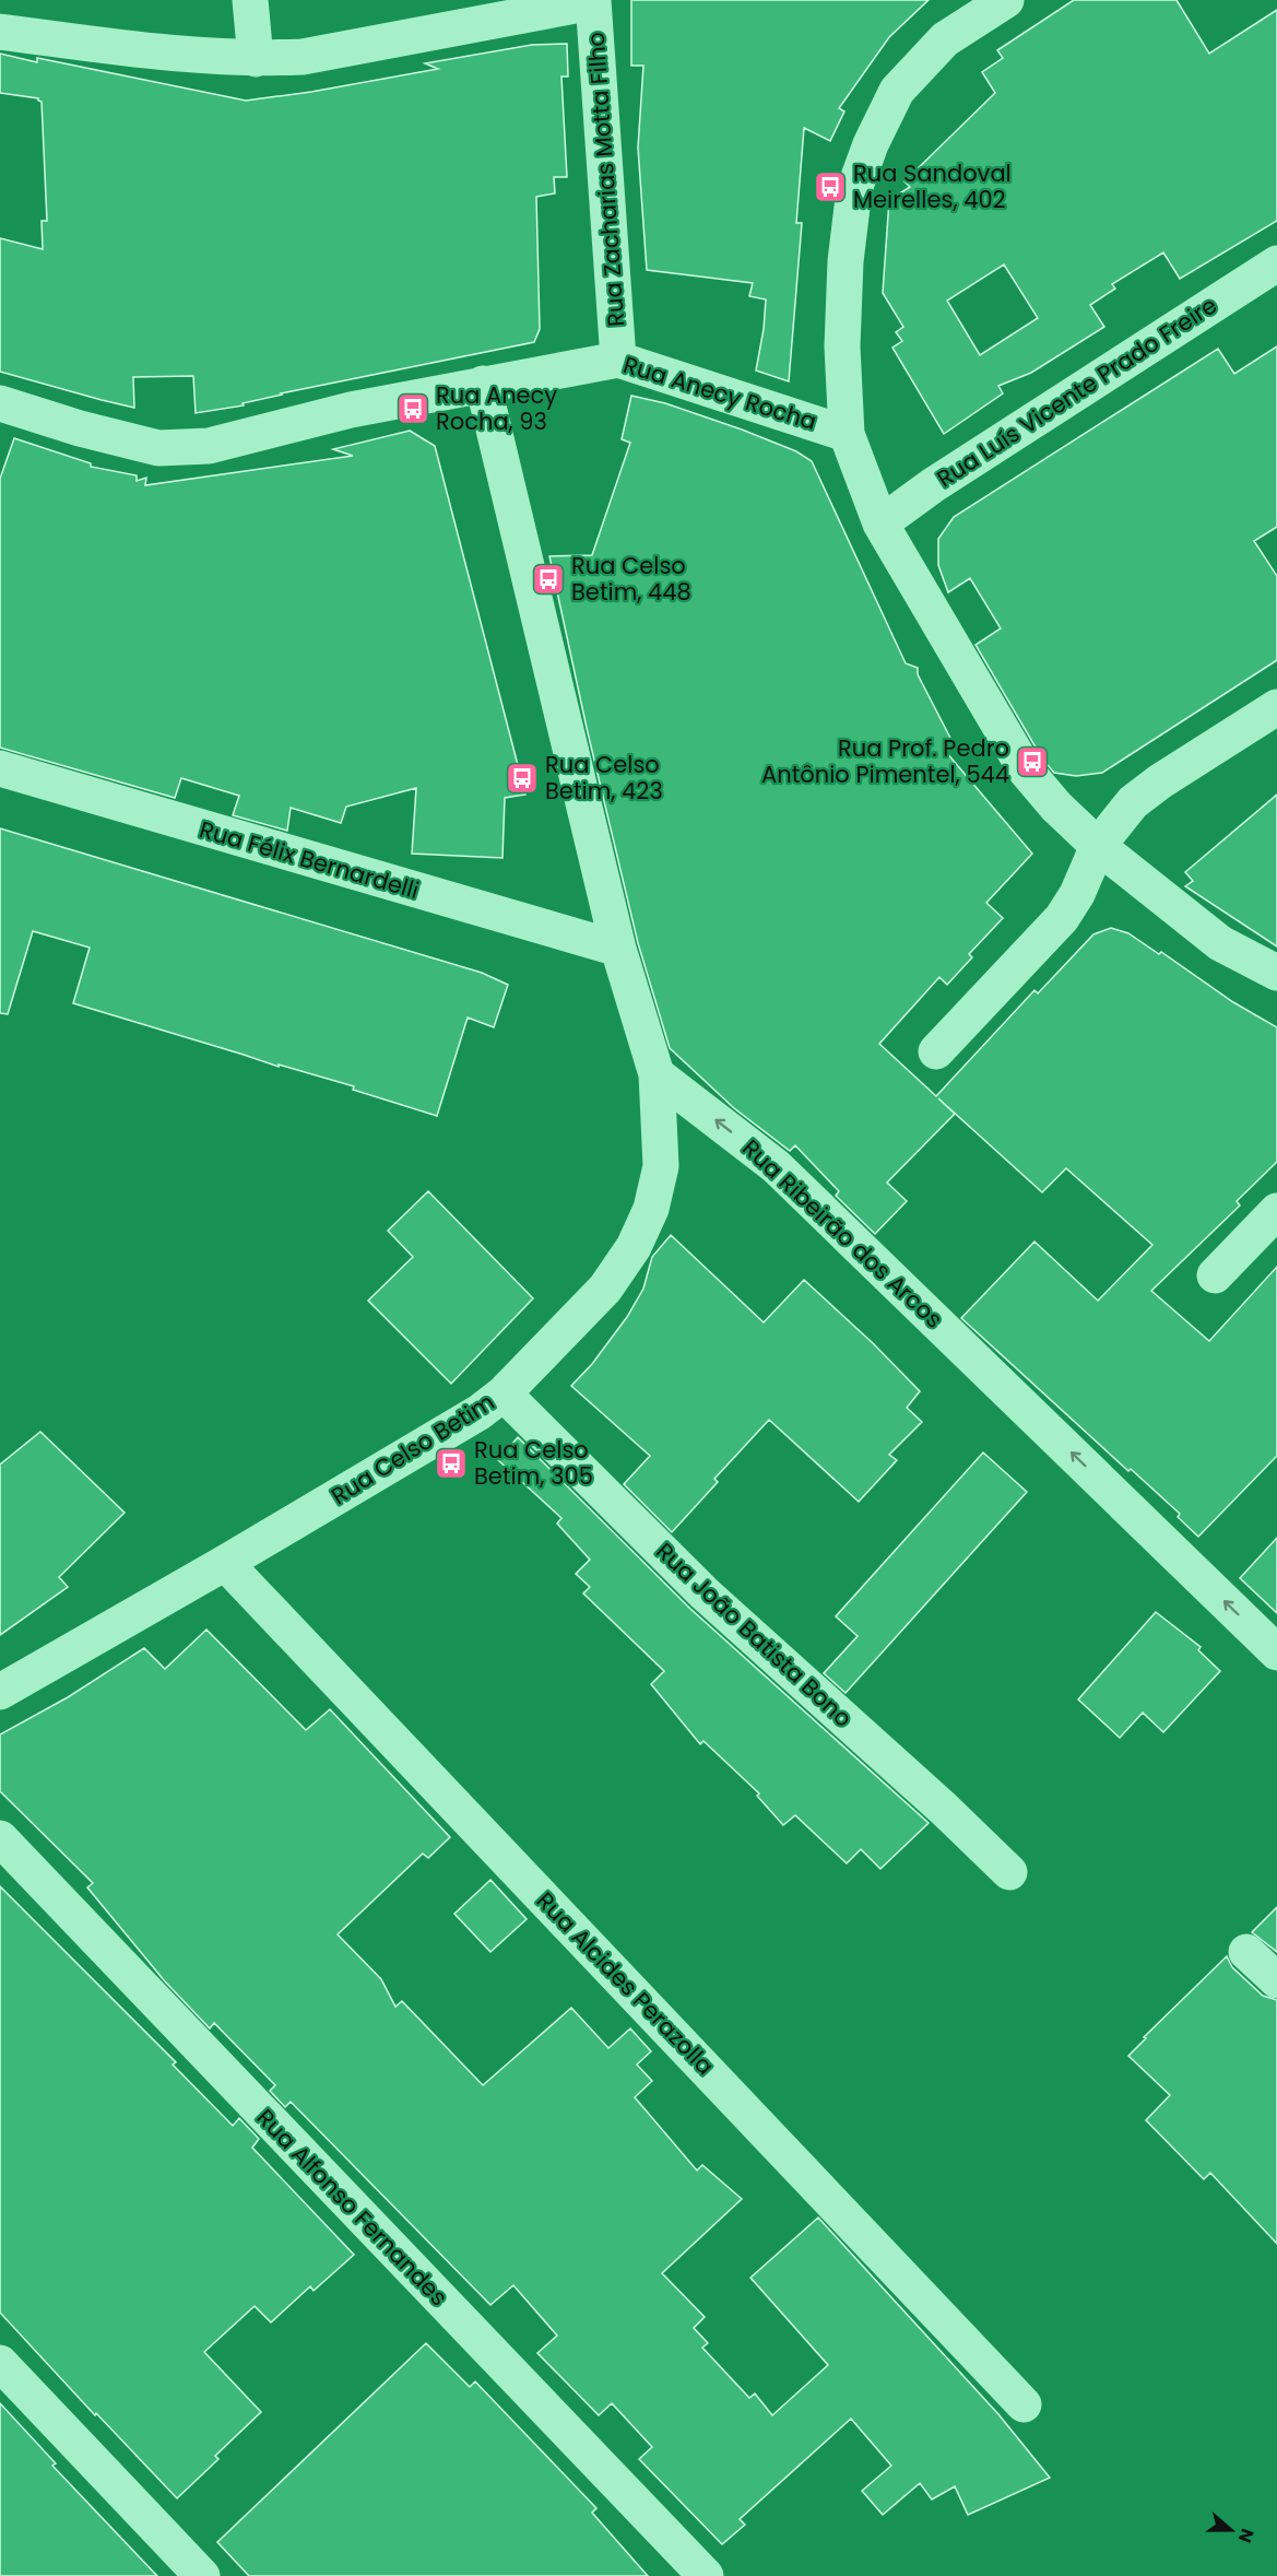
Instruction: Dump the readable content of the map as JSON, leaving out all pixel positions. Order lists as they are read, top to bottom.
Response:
{
  "streets": {
    "street": [
      "Rua Zacharias Motta Filho",
      "Rua Luís Vicente Prado Freire",
      "Rua Anecy Rocha",
      "Rua Félix Bernardelli",
      "Rua Ribeirão dos Arcos",
      "Rua Celso Betim",
      "Rua João Batista Bono",
      "Rua Alcides Perazolla",
      "Rua Alfonso Fernandes"
    ]
  },
  "crossings": [
    ["Rua Zacharias Motta Filho", "Rua Anecy Rocha"],
    ["Rua Luís Vicente Prado Freire", "Rua Anecy Rocha"],
    ["Rua Ribeirão dos Arcos", "Rua Celso Betim"],
    ["Rua Celso Betim", "Rua João Batista Bono"],
    ["Rua Celso Betim", "Rua Alcides Perazolla"]
  ],
  "one_way": ["Rua Ribeirão dos Arcos"],
  "places": {
    "bus stop": [
      "Rua Sandoval Meirelles, 402",
      "Rua Anecy Rocha, 93",
      "Rua Celso Betim, 448",
      "Rua Prof. Pedro Antônio Pimentel, 544",
      "Rua Celso Betim, 423",
      "Rua Celso Betim, 305"
    ]
  },
  "north": "right"
}
